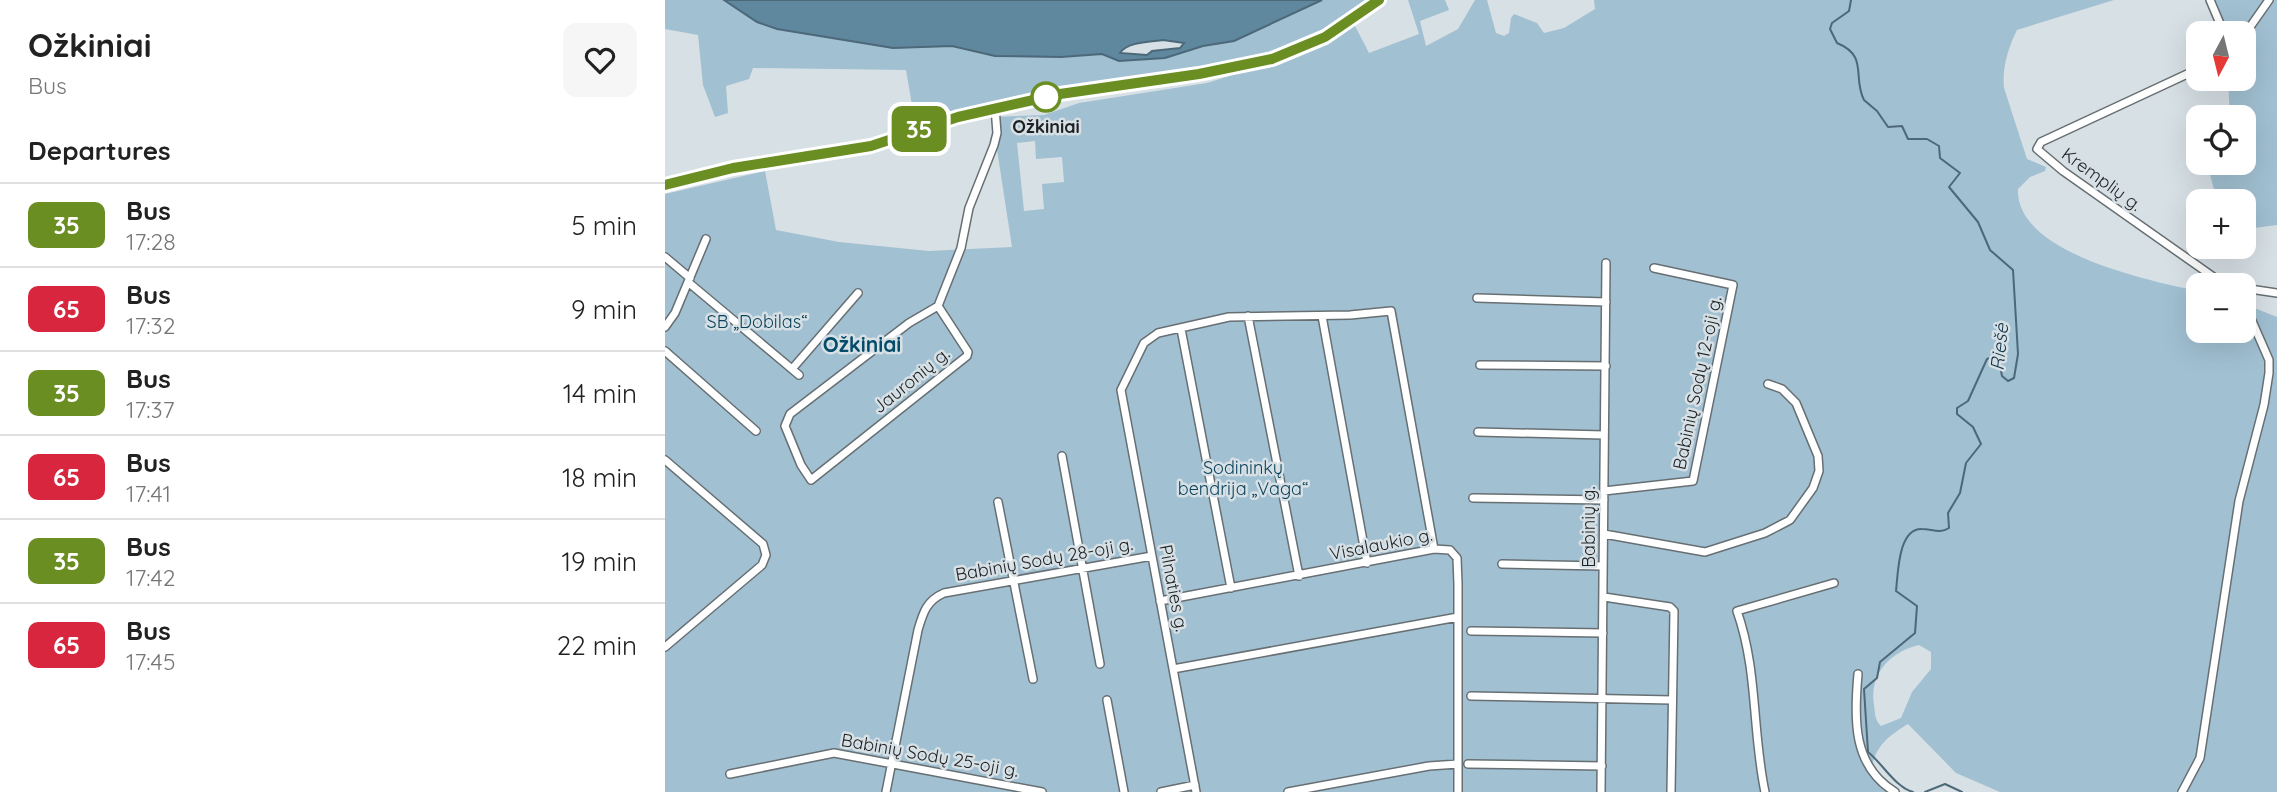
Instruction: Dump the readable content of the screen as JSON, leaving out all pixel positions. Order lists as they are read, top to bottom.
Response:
{
  "streets": {
    "street": [
      "Kremplių g.",
      "Jauronių g.",
      "Babinių Sodų 12-oji g.",
      "Babinių g.",
      "Visalaukio g.",
      "Babinių Sodų 28-oji g.",
      "Pilnaties g.",
      "Babinių Sodų 25-oji g."
    ]
  },
  "crossings": [
    ["Babinių Sodų 12-oji g.", "Babinių g."],
    ["Visalaukio g.", "Pilnaties g."],
    ["Babinių Sodų 28-oji g.", "Pilnaties g."],
    ["Babinių Sodų 28-oji g.", "Babinių Sodų 25-oji g."]
  ],
  "districts": ["Ožkiniai"],
  "water": ["Riešė"],
  "parks": ["SB „Dobilas“", "Sodininkų bendrija „Vaga“"],
  "places": ["Ožkiniai"],
  "lines": ["bus line 35"],
  "north": "bottom",
  "page": {
    "heading": [
      ["Ožkiniai", "Bus"],
      "Departures"
    ],
    "on_map": "35",
    "map_buttons": ["+", "−"],
    "list": [
      {
        "mark": "35",
        "name": "Bus",
        "note": "17:28",
        "value": "5 min"
      },
      {
        "mark": "65",
        "name": "Bus",
        "note": "17:32",
        "value": "9 min"
      },
      {
        "mark": "35",
        "name": "Bus",
        "note": "17:37",
        "value": "14 min"
      },
      {
        "mark": "65",
        "name": "Bus",
        "note": "17:41",
        "value": "18 min"
      },
      {
        "mark": "35",
        "name": "Bus",
        "note": "17:42",
        "value": "19 min"
      },
      {
        "mark": "65",
        "name": "Bus",
        "note": "17:45",
        "value": "22 min"
      }
    ]
  }
}
